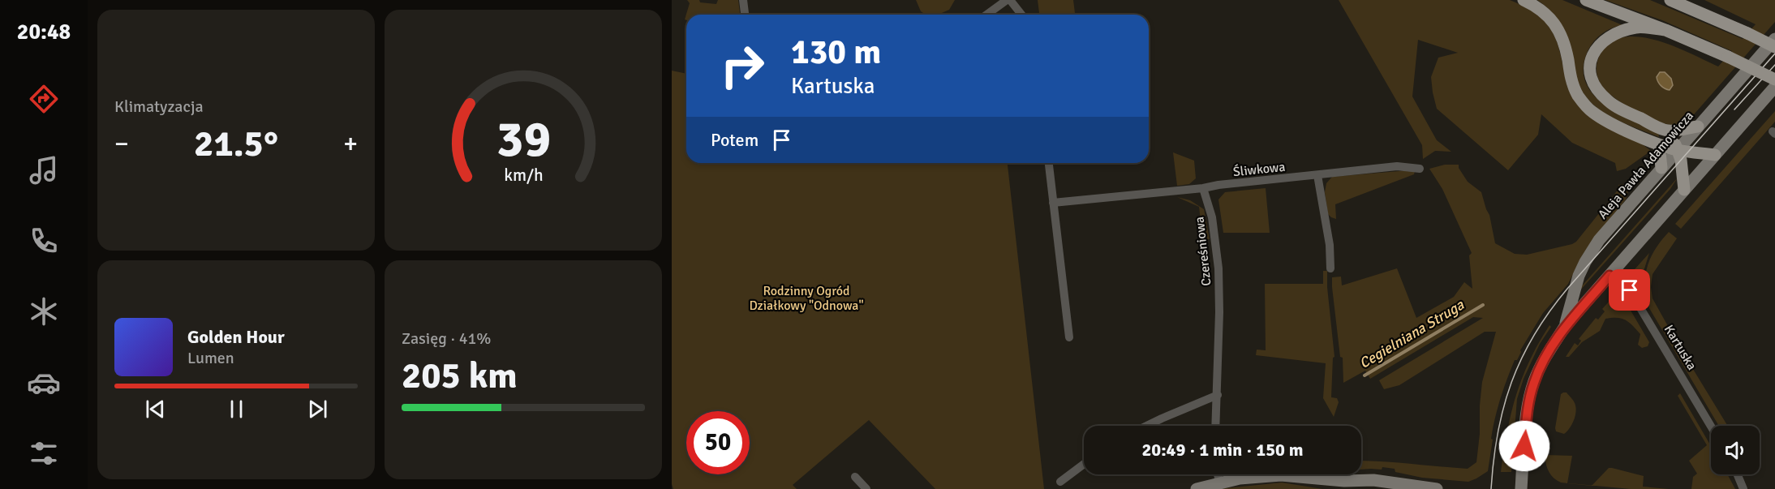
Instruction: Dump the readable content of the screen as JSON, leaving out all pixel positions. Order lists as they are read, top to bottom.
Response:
{
  "streets": {
    "main road": ["Aleja Pawła Adamowicza"],
    "street": ["Śliwkowa", "Czereśniowa", "Kartuska"]
  },
  "crossings": [
    ["Aleja Pawła Adamowicza", "Kartuska"],
    ["Śliwkowa", "Czereśniowa"]
  ],
  "water": ["Cegielniana Struga"],
  "parks": ["Rodzinny Ogród Działkowy \"Odnowa\""],
  "page": {
    "tabs": "20:48",
    "tile": [
      "Klimatyzacja",
      ["Zasięg · 41%", "205 km"]
    ],
    "turn": ["130 m", "Kartuska"],
    "then": "Potem",
    "heat": ["−", "21.5°", "+"],
    "song": ["Golden Hour", "Lumen"],
    "limit": "50",
    "trip": "20:49 · 1 min · 150 m",
    "gauge": ["39", "km/h"]
  }
}
